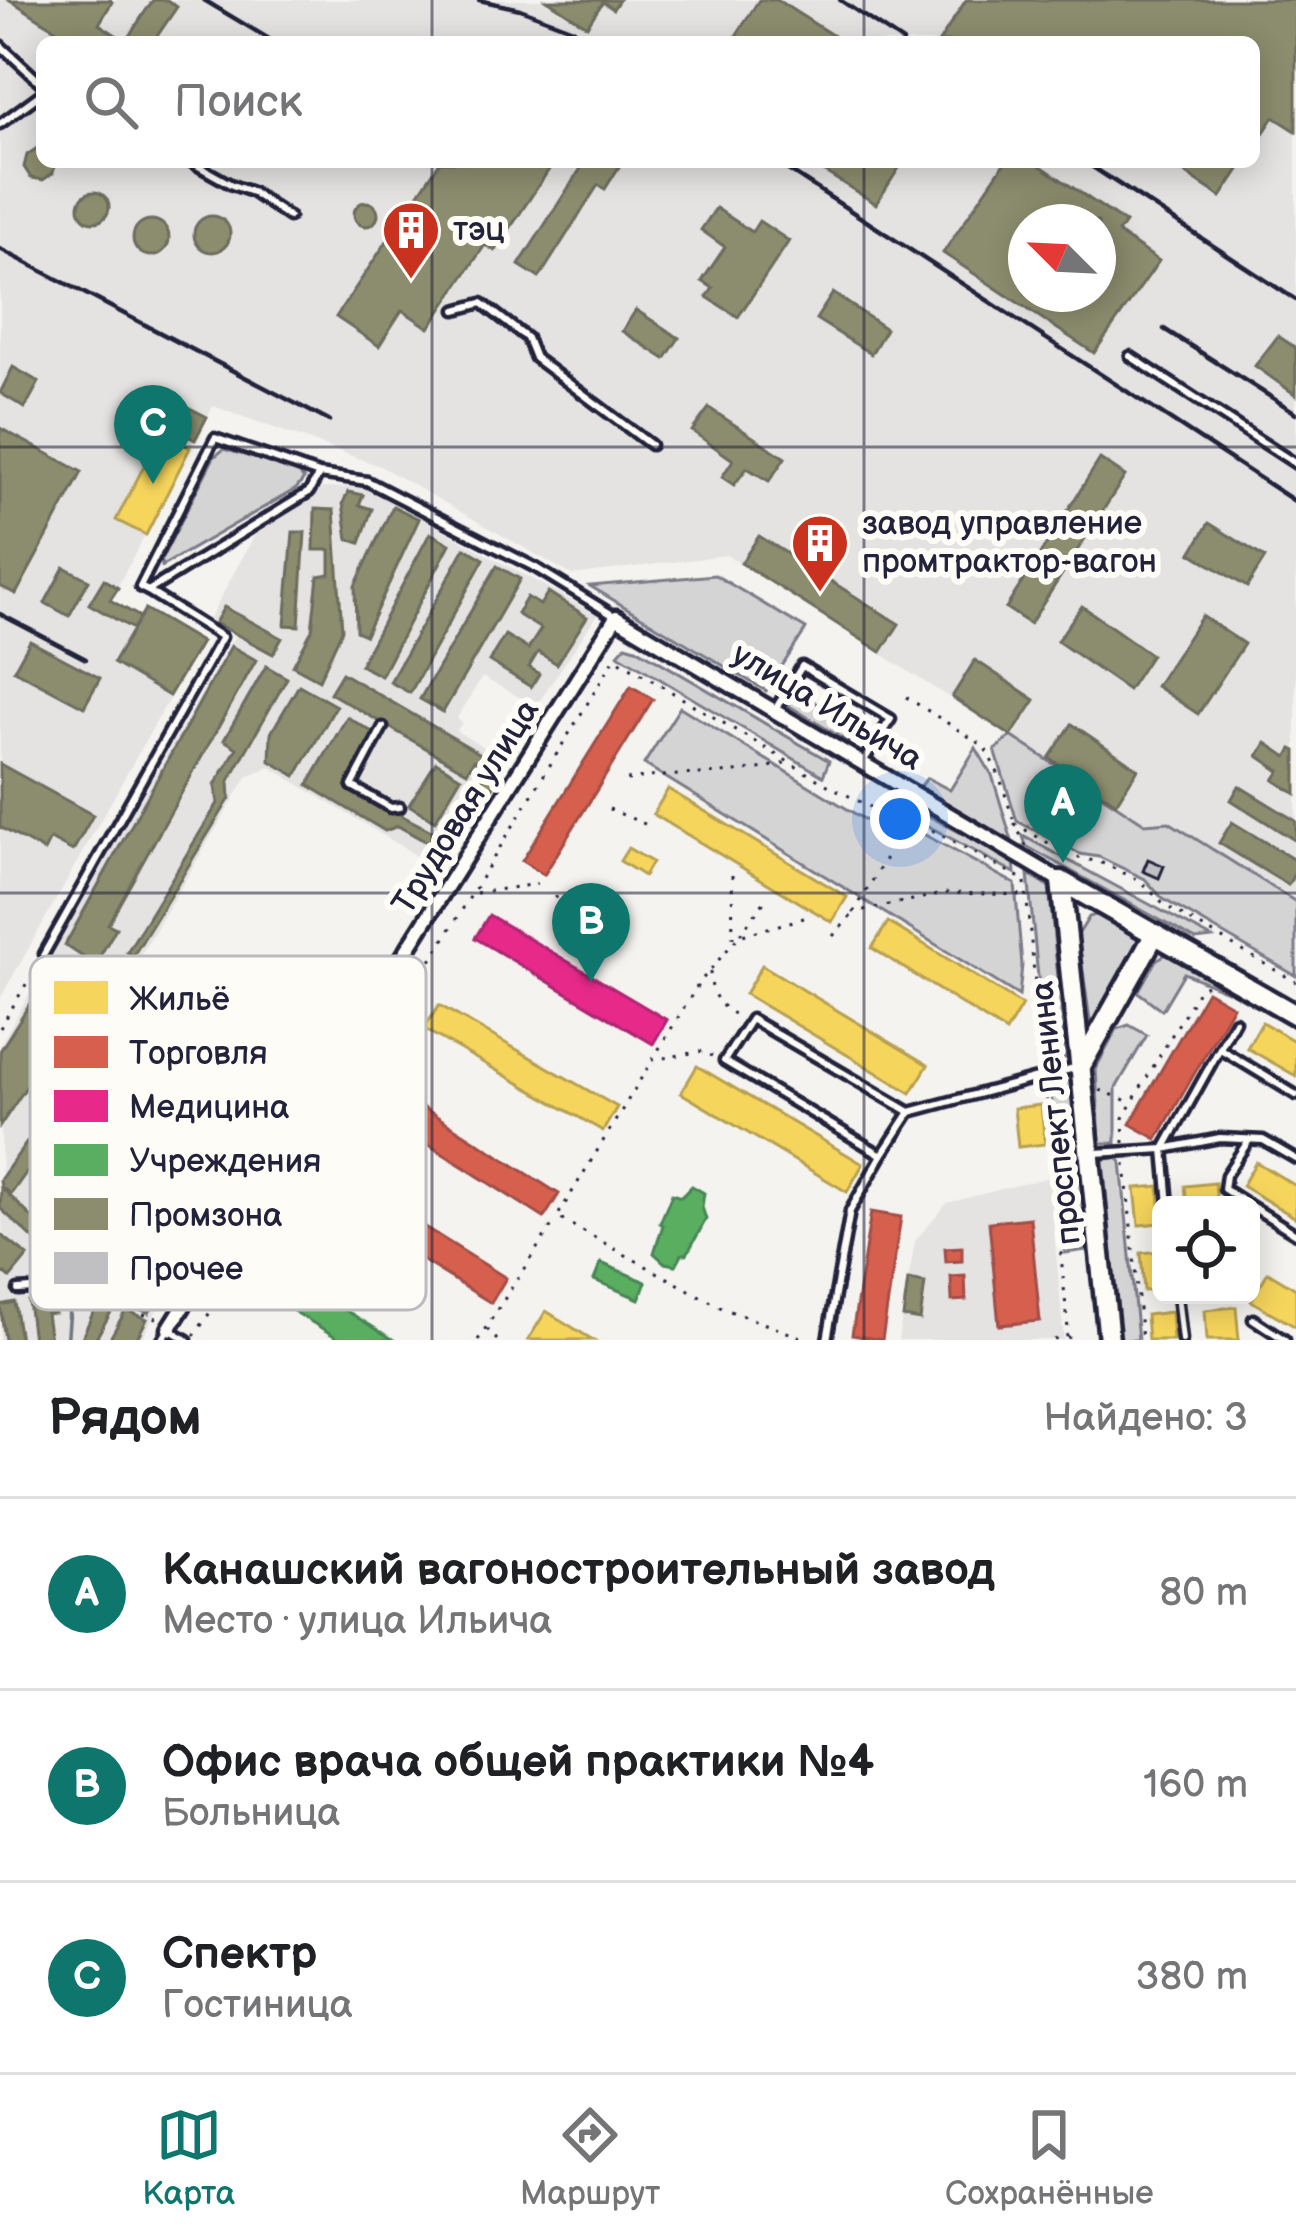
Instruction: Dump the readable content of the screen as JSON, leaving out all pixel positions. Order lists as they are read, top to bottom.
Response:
{
  "streets": {
    "street": ["улица Ильича", "Трудовая улица", "проспект Ленина"]
  },
  "crossings": [
    ["улица Ильича", "Трудовая улица"],
    ["улица Ильича", "проспект Ленина"]
  ],
  "places": {
    "building": ["тэц", "завод управление промтрактор-вагон"]
  },
  "legend": [
    "Жильё",
    "Торговля",
    "Медицина",
    "Учреждения",
    "Промзона",
    "Прочее"
  ],
  "north": "top left",
  "page": {
    "search": "Поиск",
    "pins": ["C", "A", "B"],
    "heading": ["Рядом", "Найдено: 3"],
    "list": [
      {
        "mark": "A",
        "name": "Канашский вагоностроительный завод",
        "note": "Место · улица Ильича",
        "value": "80 m"
      },
      {
        "mark": "B",
        "name": "Офис врача общей практики №4",
        "note": "Больница",
        "value": "160 m"
      },
      {
        "mark": "C",
        "name": "Спектр",
        "note": "Гостиница",
        "value": "380 m"
      }
    ],
    "nav": ["Карта", "Маршрут", "Сохранённые"]
  }
}
